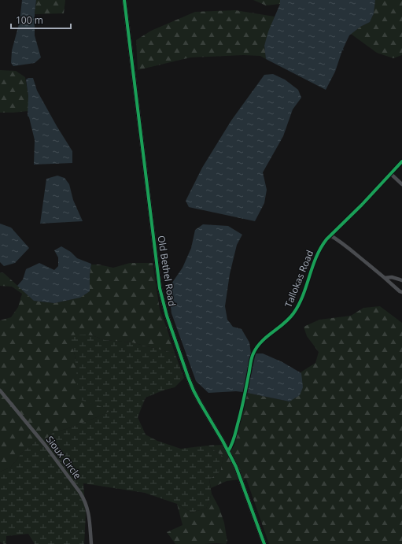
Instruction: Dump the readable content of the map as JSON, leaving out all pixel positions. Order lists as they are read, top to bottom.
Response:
{
  "streets": {
    "street": ["Old Bethel Road", "Tallokas Road", "Sioux Circle"]
  },
  "crossings": [
    ["Old Bethel Road", "Tallokas Road"]
  ],
  "scale_bar": "100 m"
}
